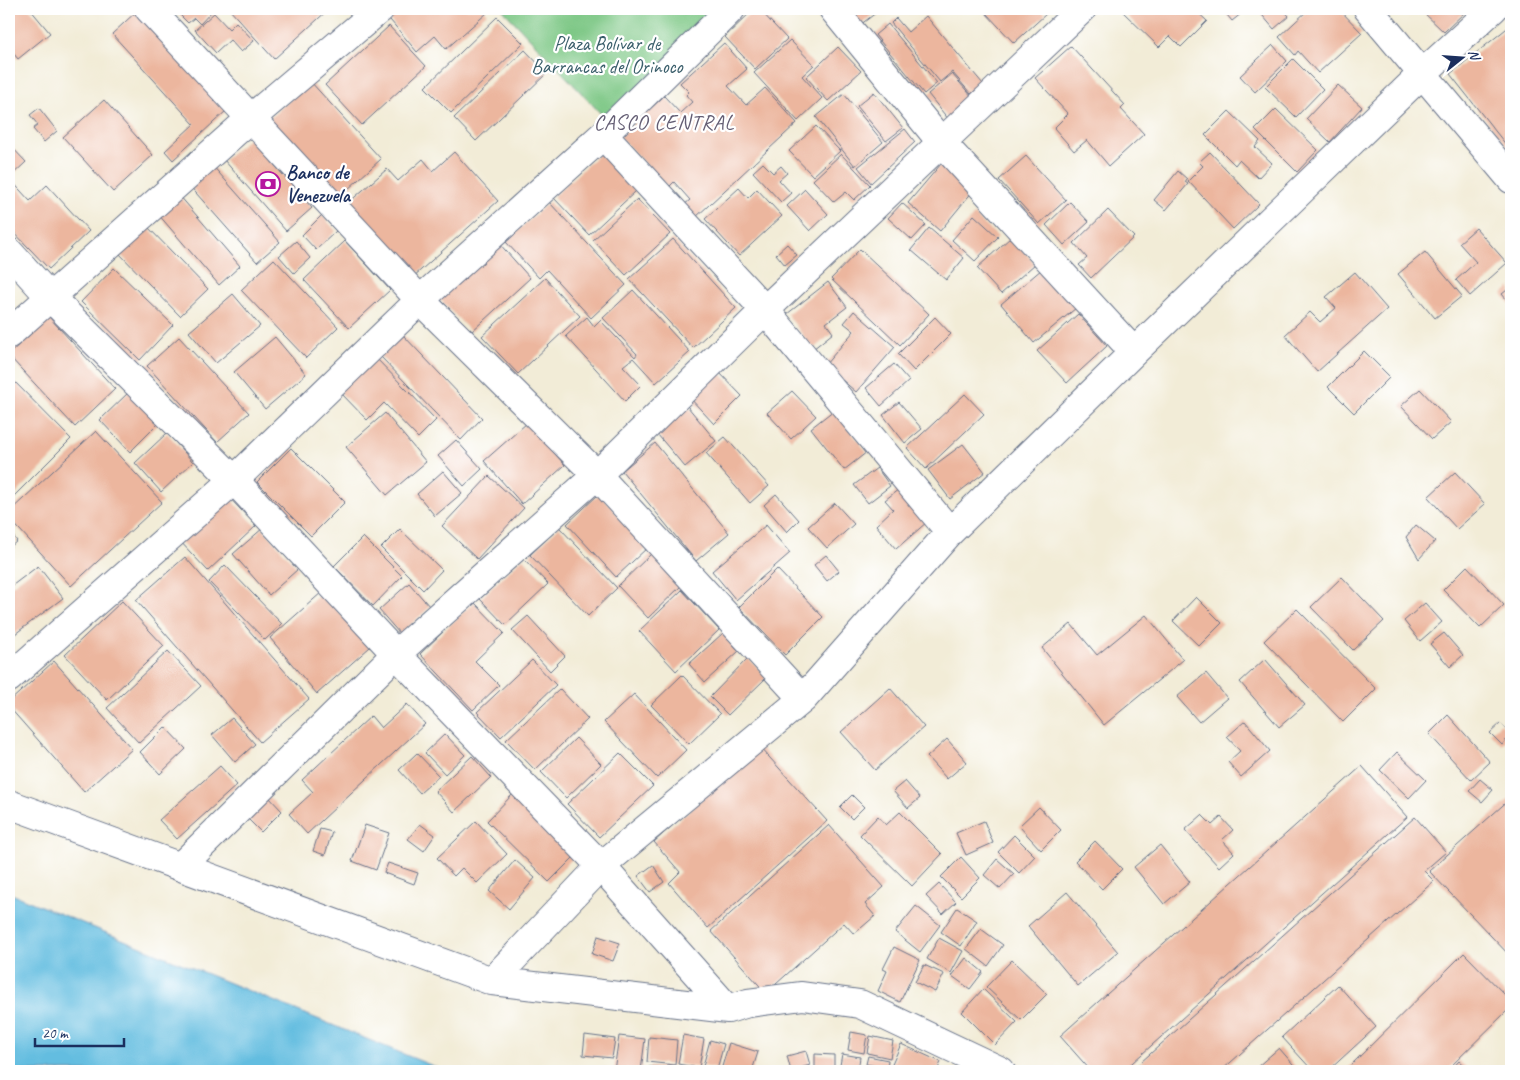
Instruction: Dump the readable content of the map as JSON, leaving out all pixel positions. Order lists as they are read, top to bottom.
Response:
{
  "districts": ["CASCO CENTRAL"],
  "parks": ["Plaza Bolívar de Barrancas del Orinoco"],
  "places": {
    "bank": ["Banco de Venezuela"]
  },
  "scale_bar": "20 m",
  "north": "right"
}
